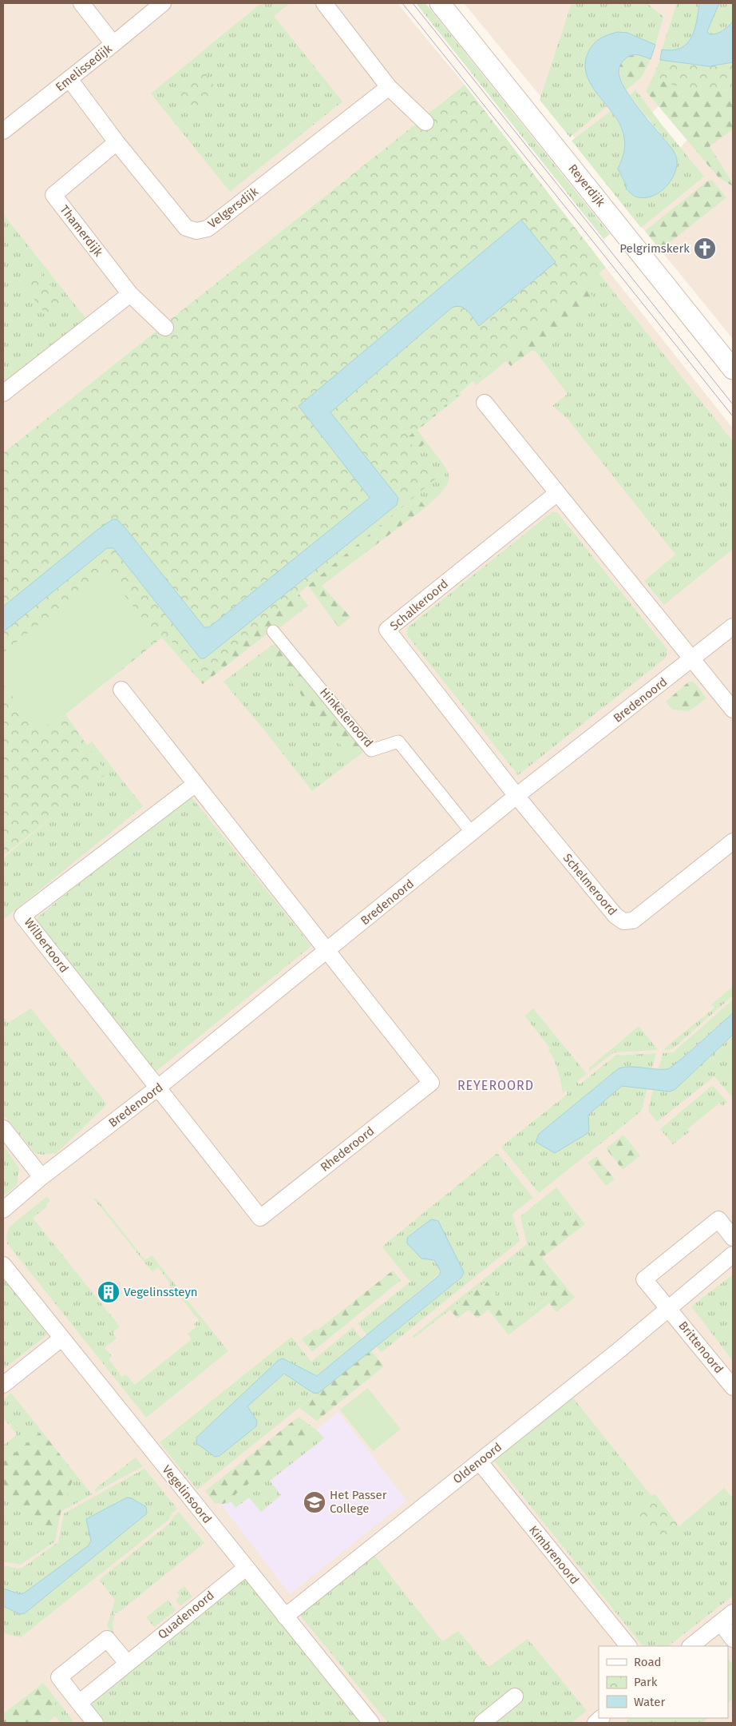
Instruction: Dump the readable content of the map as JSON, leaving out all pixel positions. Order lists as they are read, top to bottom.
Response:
{
  "streets": {
    "street": [
      "Emelissedijk",
      "Reyerdijk",
      "Velgersdijk",
      "Thamerdijk",
      "Schalkeroord",
      "Bredenoord",
      "Hinkelenoord",
      "Schelmeroord",
      "Wilbertoord",
      "Rhederoord",
      "Brittenoord",
      "Oldenoord",
      "Vegelinsoord",
      "Kimbrenoord",
      "Quadenoord"
    ]
  },
  "crossings": [
    ["Emelissedijk", "Velgersdijk"],
    ["Velgersdijk", "Thamerdijk"],
    ["Schalkeroord", "Bredenoord"],
    ["Schalkeroord", "Schelmeroord"],
    ["Bredenoord", "Hinkelenoord"],
    ["Bredenoord", "Schelmeroord"],
    ["Bredenoord", "Wilbertoord"],
    ["Bredenoord", "Rhederoord"],
    ["Wilbertoord", "Rhederoord"],
    ["Brittenoord", "Oldenoord"],
    ["Oldenoord", "Vegelinsoord"],
    ["Oldenoord", "Kimbrenoord"],
    ["Vegelinsoord", "Quadenoord"]
  ],
  "districts": ["REYEROORD"],
  "places": {
    "church": ["Pelgrimskerk"],
    "building": ["Vegelinssteyn"],
    "school or university": ["Het Passer College"]
  },
  "legend": ["Road", "Park", "Water"]
}
